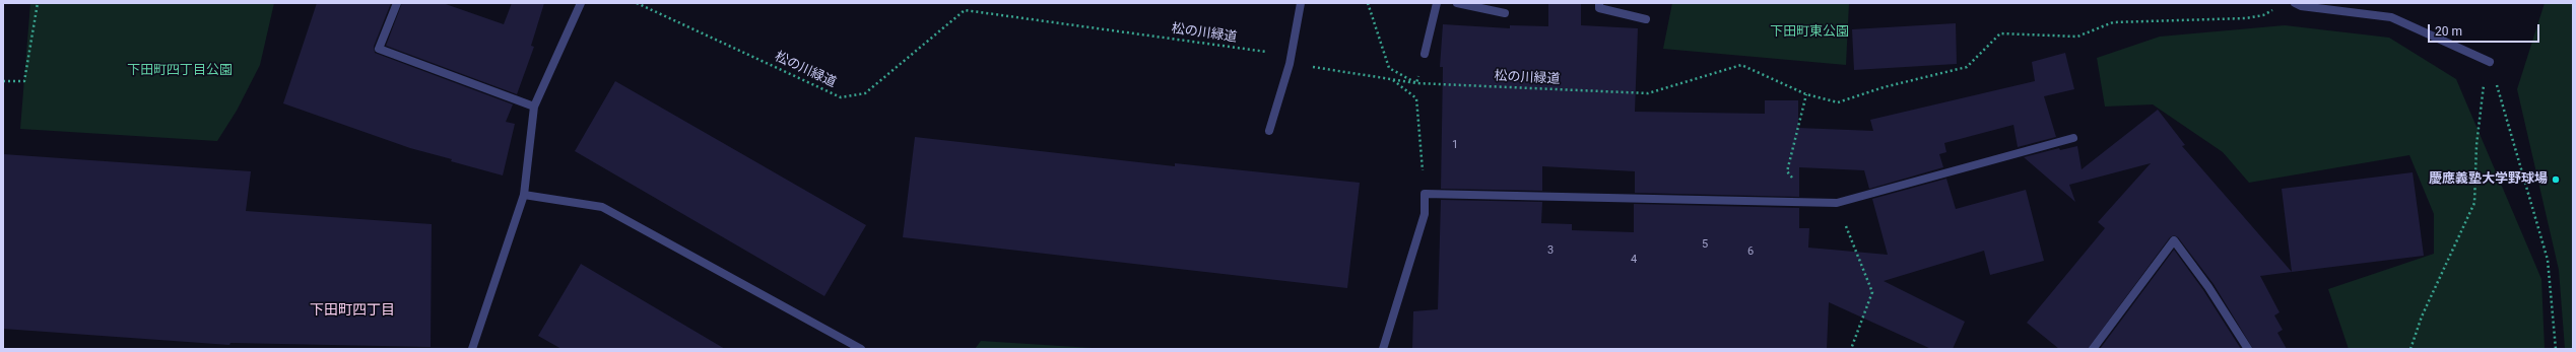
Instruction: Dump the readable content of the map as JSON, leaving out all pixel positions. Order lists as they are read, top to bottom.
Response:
{
  "streets": {
    "path": ["松の川緑道"]
  },
  "districts": ["下田町四丁目"],
  "parks": ["下田町東公園", "下田町四丁目公園"],
  "places": ["慶應義塾大学野球場"],
  "house_numbers": [
    "1",
    "5",
    "3",
    "6",
    "4"
  ],
  "scale_bar": "20 m"
}
